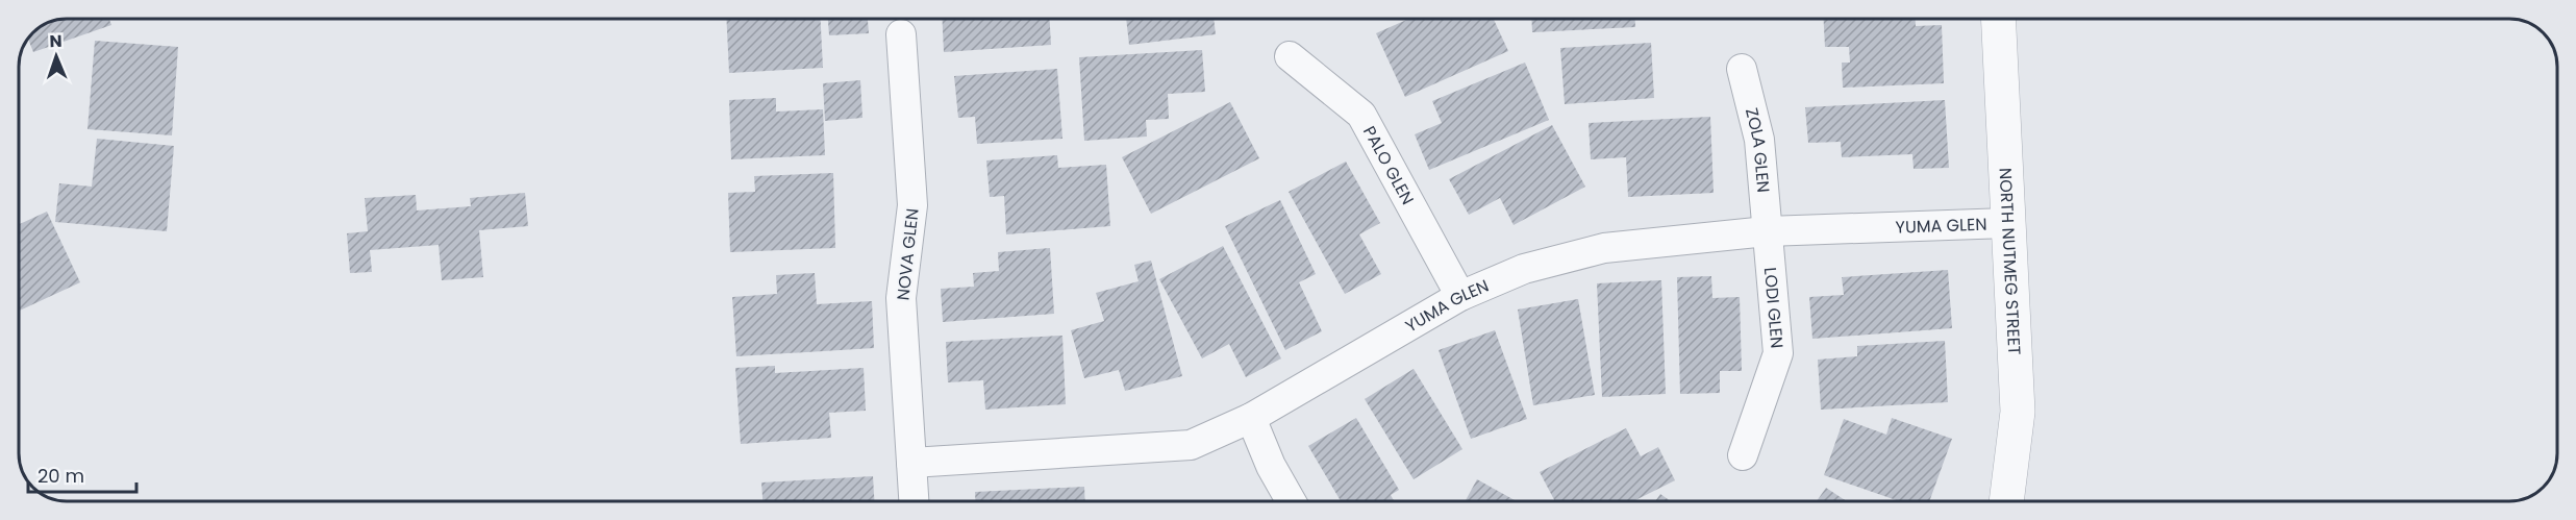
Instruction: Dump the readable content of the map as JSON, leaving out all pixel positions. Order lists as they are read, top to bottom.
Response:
{
  "streets": {
    "street": [
      "ZOLA GLEN",
      "PALO GLEN",
      "YUMA GLEN",
      "NOVA GLEN",
      "NORTH NUTMEG STREET",
      "LODI GLEN"
    ]
  },
  "crossings": [
    ["ZOLA GLEN", "YUMA GLEN"],
    ["ZOLA GLEN", "LODI GLEN"],
    ["PALO GLEN", "YUMA GLEN"],
    ["YUMA GLEN", "NOVA GLEN"],
    ["YUMA GLEN", "NORTH NUTMEG STREET"],
    ["YUMA GLEN", "LODI GLEN"]
  ],
  "scale_bar": "20 m",
  "north": "top"
}
